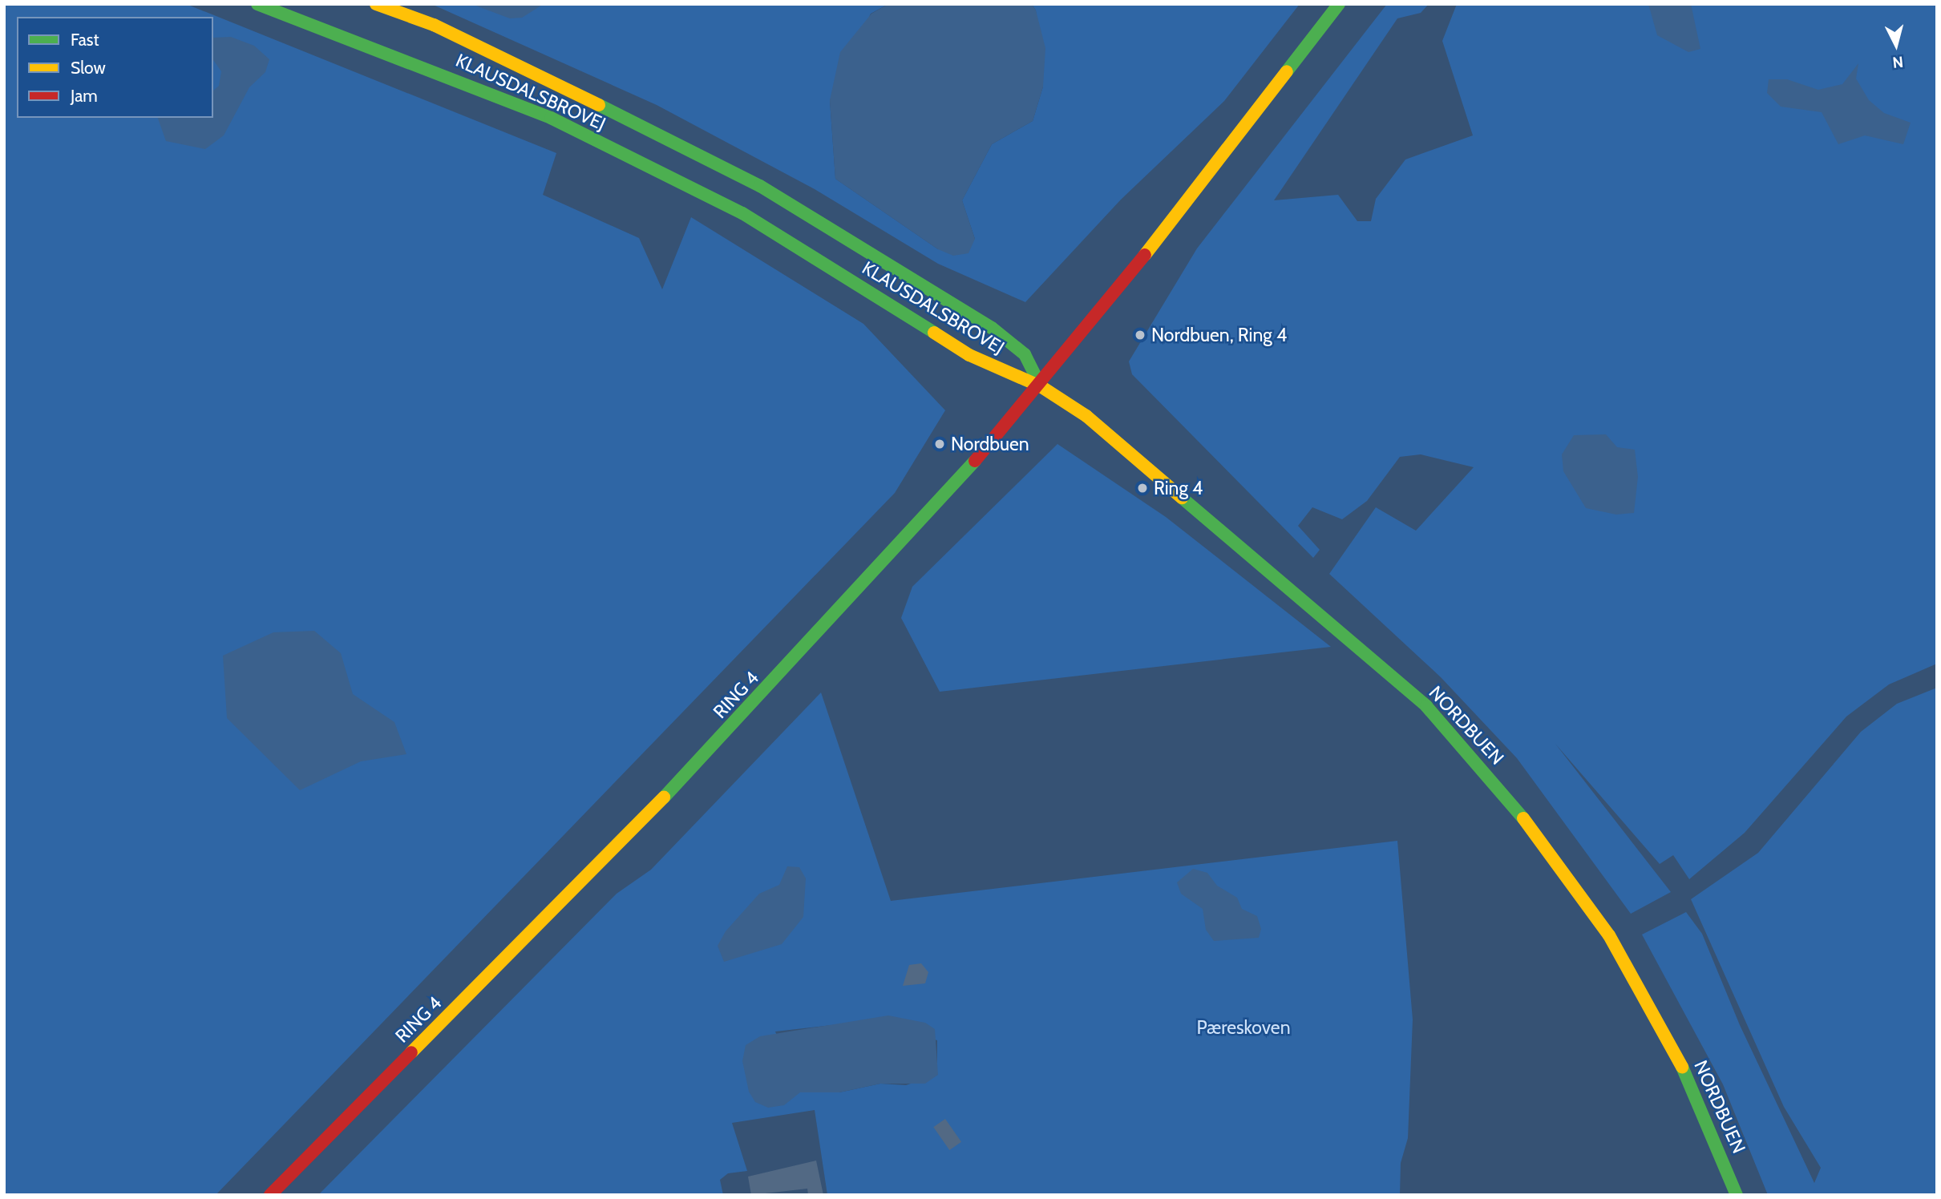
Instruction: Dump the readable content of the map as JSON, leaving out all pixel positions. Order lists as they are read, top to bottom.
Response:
{
  "streets": {
    "street": ["KLAUSDALSBROVEJ", "RING 4", "NORDBUEN"]
  },
  "crossings": [
    ["KLAUSDALSBROVEJ", "RING 4"],
    ["KLAUSDALSBROVEJ", "NORDBUEN"],
    ["RING 4", "NORDBUEN"]
  ],
  "parks": ["Pæreskoven"],
  "places": ["Nordbuen, Ring 4", "Nordbuen", "Ring 4"],
  "legend": ["Fast", "Slow", "Jam"],
  "north": "bottom"
}
